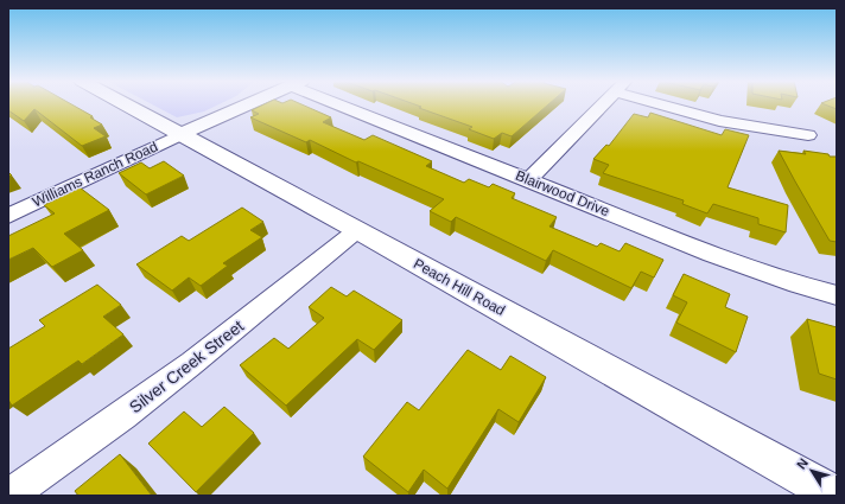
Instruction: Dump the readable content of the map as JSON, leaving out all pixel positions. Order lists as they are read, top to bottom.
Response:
{
  "streets": {
    "street": [
      "Williams Ranch Road",
      "Blairwood Drive",
      "Peach Hill Road",
      "Silver Creek Street"
    ]
  },
  "crossings": [
    ["Williams Ranch Road", "Peach Hill Road"],
    ["Peach Hill Road", "Silver Creek Street"]
  ],
  "north": "top left"
}
